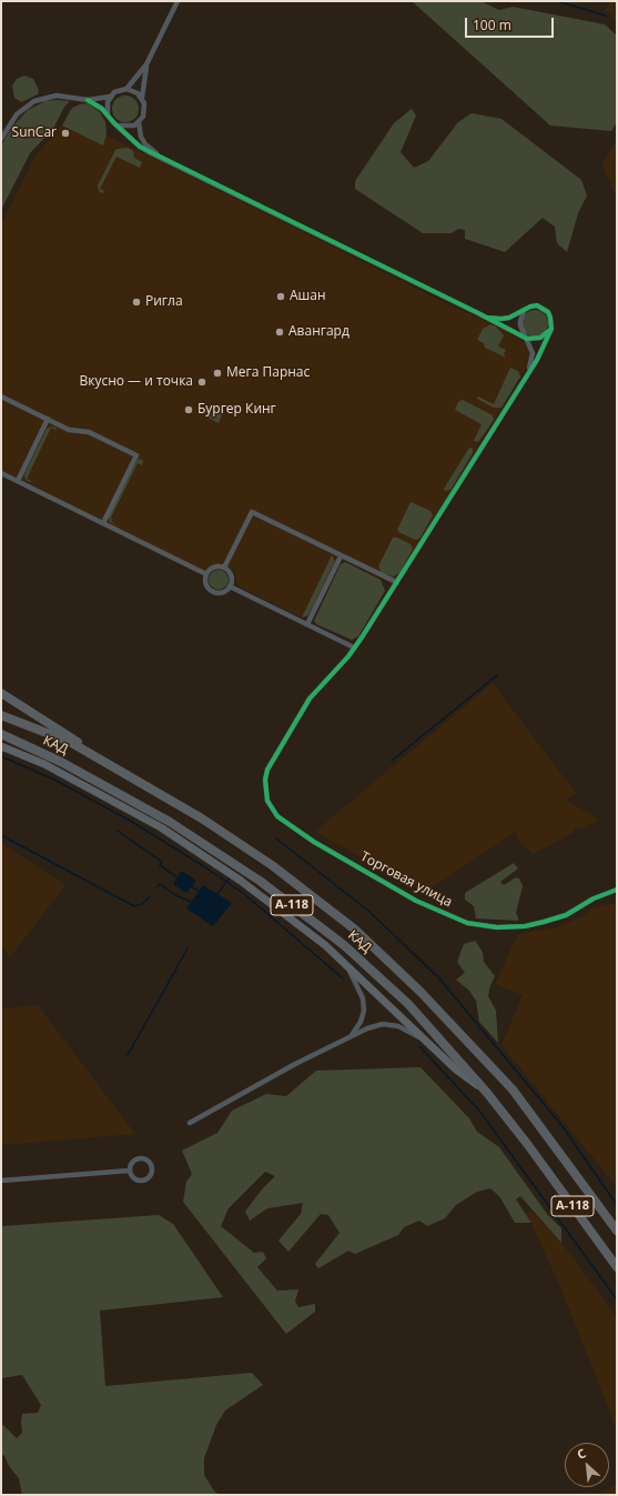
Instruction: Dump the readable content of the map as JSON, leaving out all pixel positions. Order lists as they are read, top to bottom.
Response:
{
  "streets": {
    "highway": ["КАД", "А-118"],
    "street": ["Торговая улица"]
  },
  "places": [
    "SunCar",
    "Ашан",
    "Ригла",
    "Авангард",
    "Мега Парнас",
    "Вкусно — и точка",
    "Бургер Кинг"
  ],
  "scale_bar": "100 m",
  "north": "top left"
}
